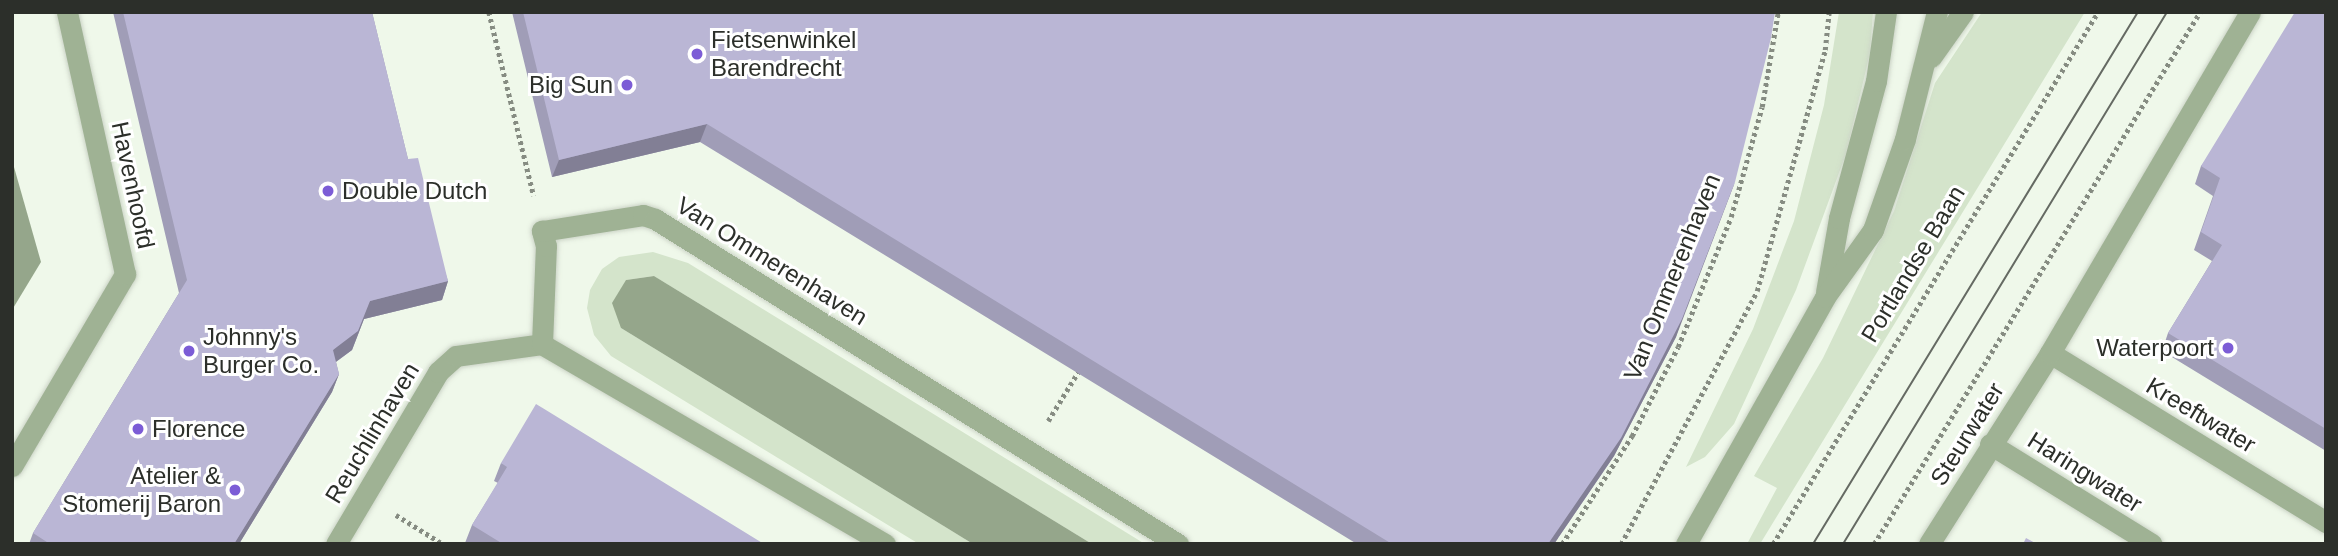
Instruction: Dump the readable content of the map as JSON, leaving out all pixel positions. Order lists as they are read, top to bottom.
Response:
{
  "streets": {
    "street": [
      "Havenhoofd",
      "Van Ommerenhaven",
      "Kreeftwater",
      "Reuchlinhaven",
      "Steurwater",
      "Haringwater"
    ],
    "path": ["Portlandse Baan"]
  },
  "crossings": [
    ["Kreeftwater", "Steurwater"],
    ["Steurwater", "Haringwater"]
  ],
  "places": [
    "Fietsenwinkel Barendrecht",
    "Big Sun",
    "Double Dutch",
    "Waterpoort",
    "Johnny's Burger Co.",
    "Florence",
    "Atelier & Stomerij Baron"
  ]
}
